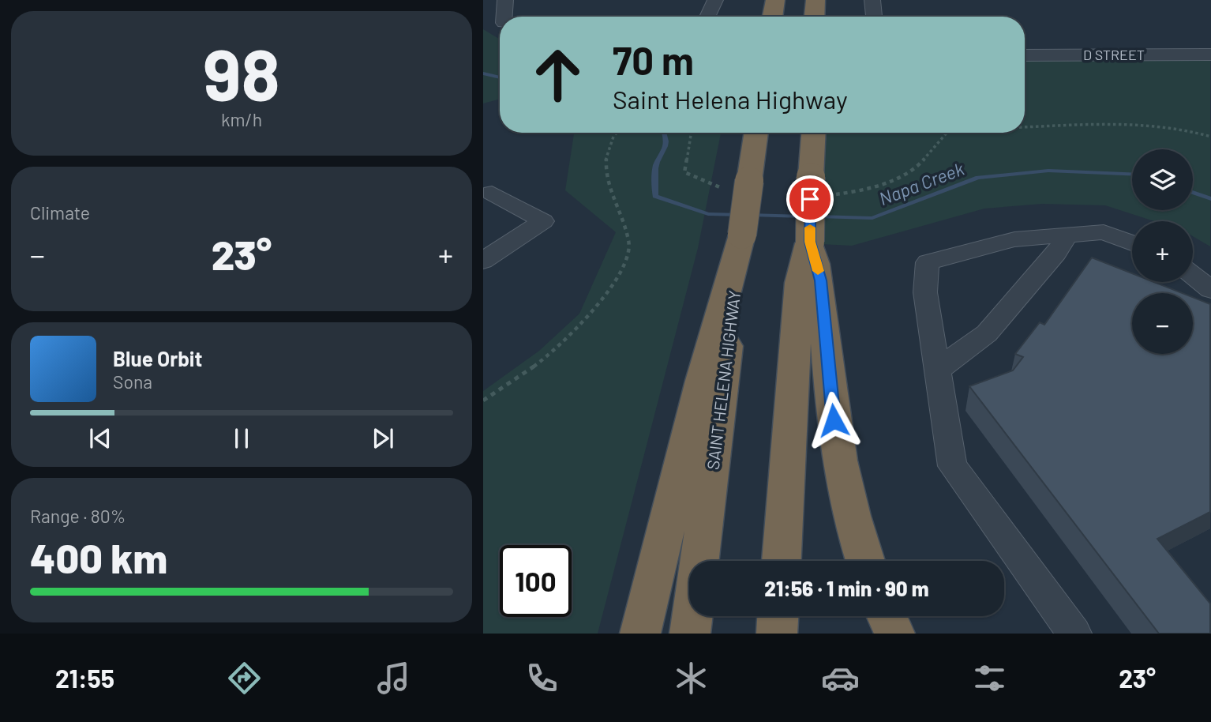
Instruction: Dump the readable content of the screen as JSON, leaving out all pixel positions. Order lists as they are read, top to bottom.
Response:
{
  "streets": {
    "highway": ["SAINT HELENA HIGHWAY"],
    "street": ["D STREET"]
  },
  "water": ["Napa Creek"],
  "page": {
    "tile": [
      ["98", "km/h"],
      "Climate",
      ["Range · 80%", "400 km"]
    ],
    "turn": ["70 m", "Saint Helena Highway"],
    "map_buttons": ["+", "−"],
    "heat": ["−", "23°", "+"],
    "song": ["Blue Orbit", "Sona"],
    "limit": "100",
    "trip": "21:56 · 1 min · 90 m",
    "tabs": ["21:55", "23°"]
  }
}
